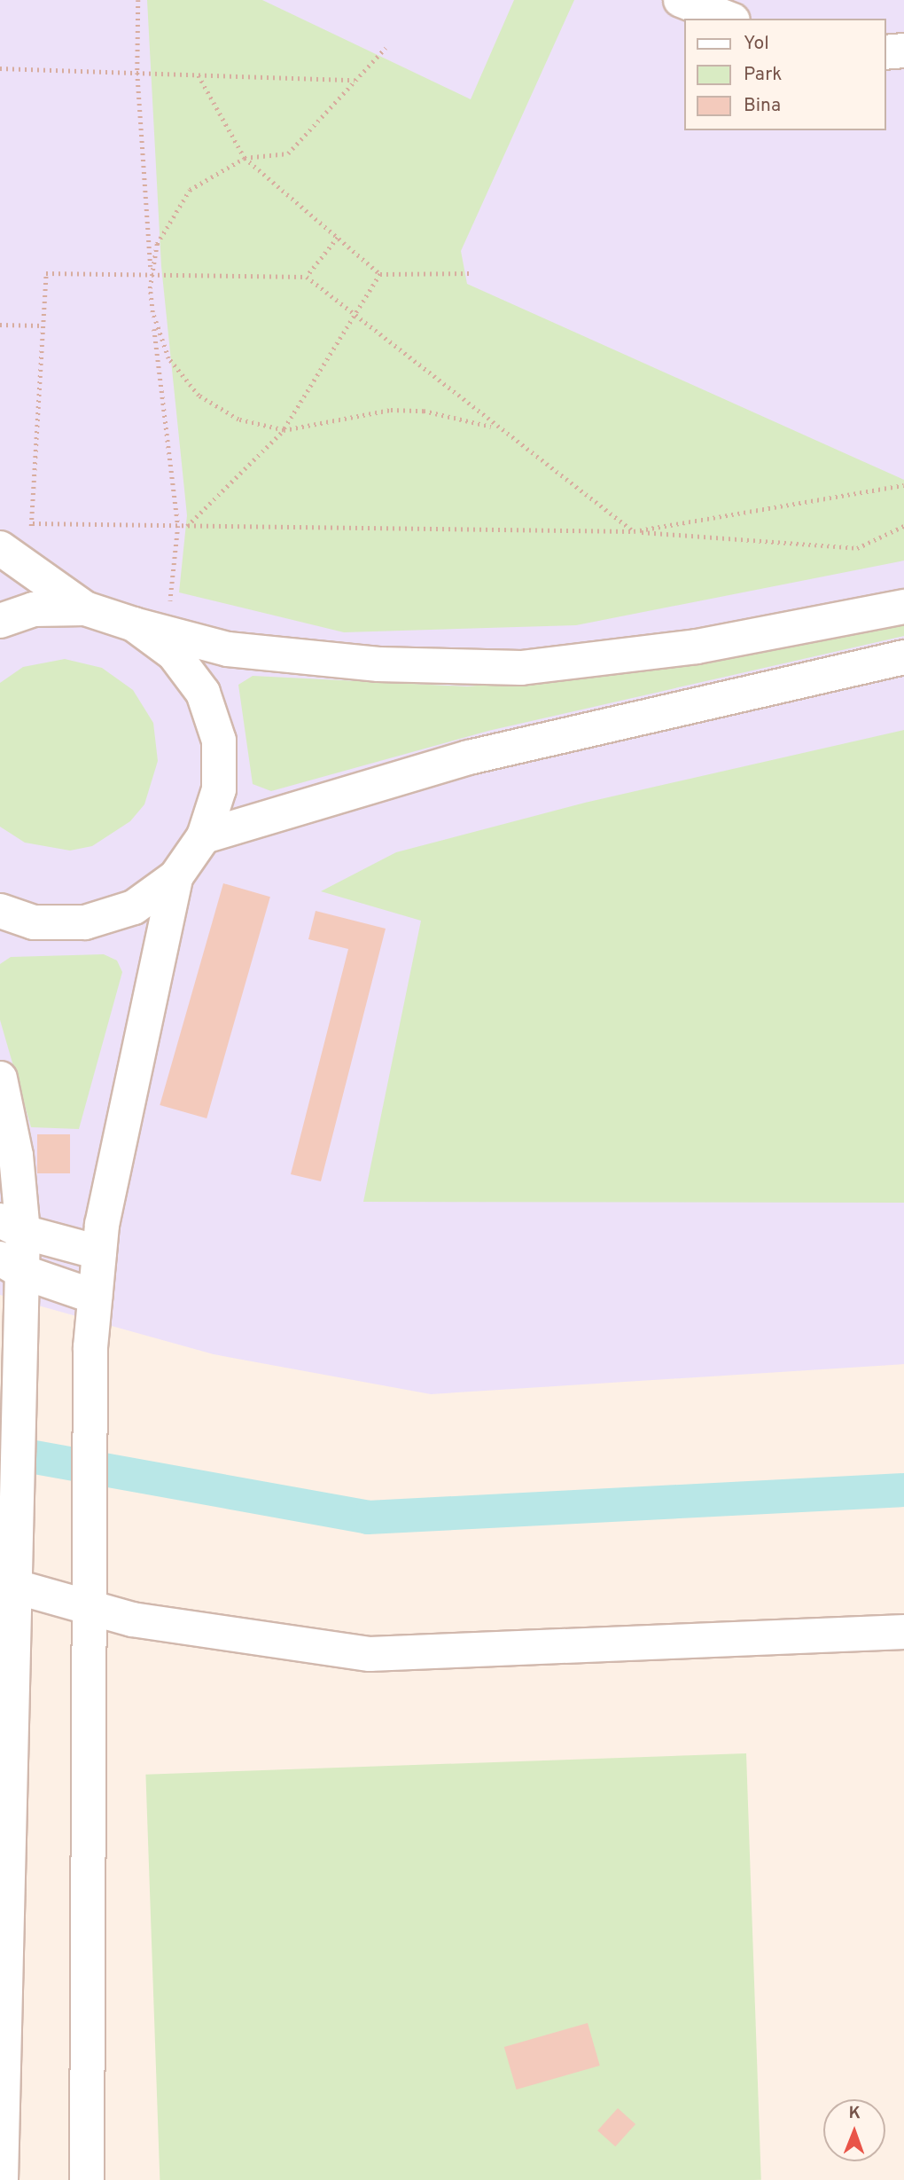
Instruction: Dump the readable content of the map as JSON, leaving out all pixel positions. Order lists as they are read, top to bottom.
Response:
{
  "legend": ["Yol", "Park", "Bina"],
  "north": "top"
}
